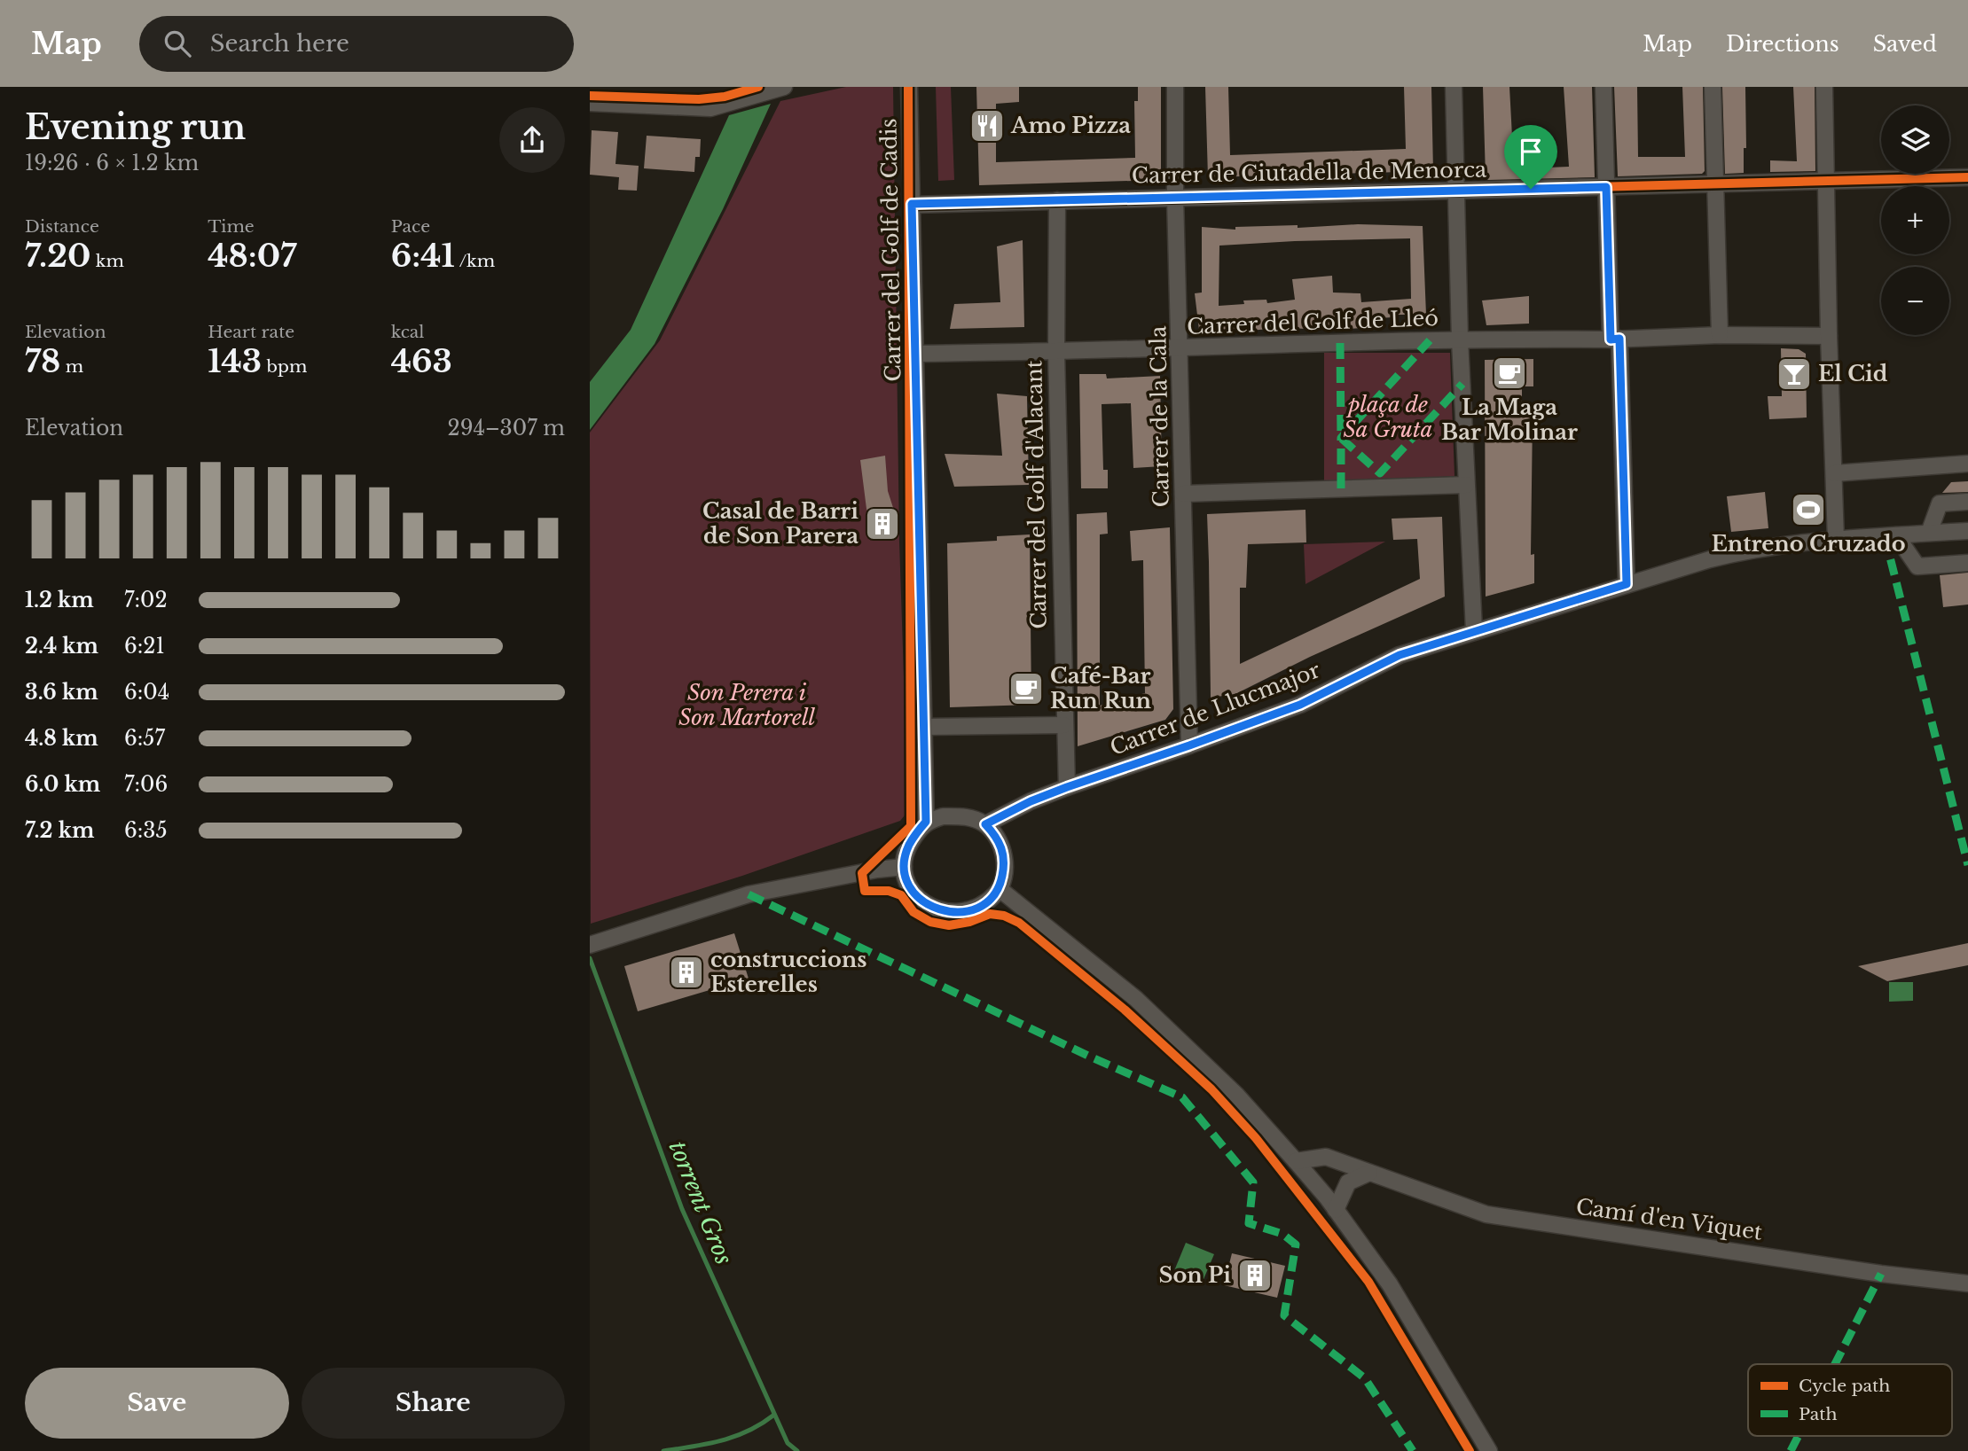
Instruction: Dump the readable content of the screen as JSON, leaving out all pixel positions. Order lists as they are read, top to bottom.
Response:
{
  "streets": {
    "street": [
      "Carrer de Ciutadella de Menorca",
      "Carrer del Golf de Cadis",
      "Carrer del Golf de Lleó",
      "Carrer de la Cala",
      "Carrer del Golf d'Alacant",
      "Carrer de Llucmajor",
      "Camí d'en Viquet"
    ]
  },
  "crossings": [
    ["Carrer de Ciutadella de Menorca", "Carrer del Golf de Cadis"],
    ["Carrer de Ciutadella de Menorca", "Carrer de la Cala"],
    ["Carrer de Ciutadella de Menorca", "Carrer del Golf d'Alacant"],
    ["Carrer del Golf de Cadis", "Carrer del Golf de Lleó"],
    ["Carrer del Golf de Cadis", "Carrer de Llucmajor"],
    ["Carrer del Golf de Lleó", "Carrer de la Cala"],
    ["Carrer del Golf de Lleó", "Carrer del Golf d'Alacant"],
    ["Carrer de la Cala", "Carrer de Llucmajor"],
    ["Carrer del Golf d'Alacant", "Carrer de Llucmajor"]
  ],
  "water": ["torrent Gros"],
  "parks": ["plaça de Sa Gruta", "Son Perera i Son Martorell"],
  "places": {
    "restaurant": ["Amo Pizza"],
    "cafe": ["La Maga Bar Molinar", "Café-Bar Run Run"],
    "bar": ["El Cid"],
    "sports": ["Entreno Cruzado"],
    "building": ["Casal de Barri de Son Parera", "construccions Esterelles", "Son Pi"]
  },
  "legend": ["Cycle path", "Path"],
  "page": {
    "header": "Map",
    "search": "Search here",
    "nav": ["Map", "Directions", "Saved"],
    "heading": ["Evening run", "19:26 · 6 × 1.2 km"],
    "map_buttons": ["+", "−"],
    "stats": [
      ["Distance", "7.20 km"],
      ["Time", "48:07"],
      ["Pace", "6:41 /km"],
      ["Elevation", "78 m"],
      ["Heart rate", "143 bpm"],
      ["kcal", "463"]
    ],
    "chart": ["Elevation", "294–307 m"],
    "list": [
      {
        "name": "1.2 km",
        "note": "7:02"
      },
      {
        "name": "2.4 km",
        "note": "6:21"
      },
      {
        "name": "3.6 km",
        "note": "6:04"
      },
      {
        "name": "4.8 km",
        "note": "6:57"
      },
      {
        "name": "6.0 km",
        "note": "7:06"
      },
      {
        "name": "7.2 km",
        "note": "6:35"
      }
    ],
    "buttons": ["Save", "Share"]
  }
}
